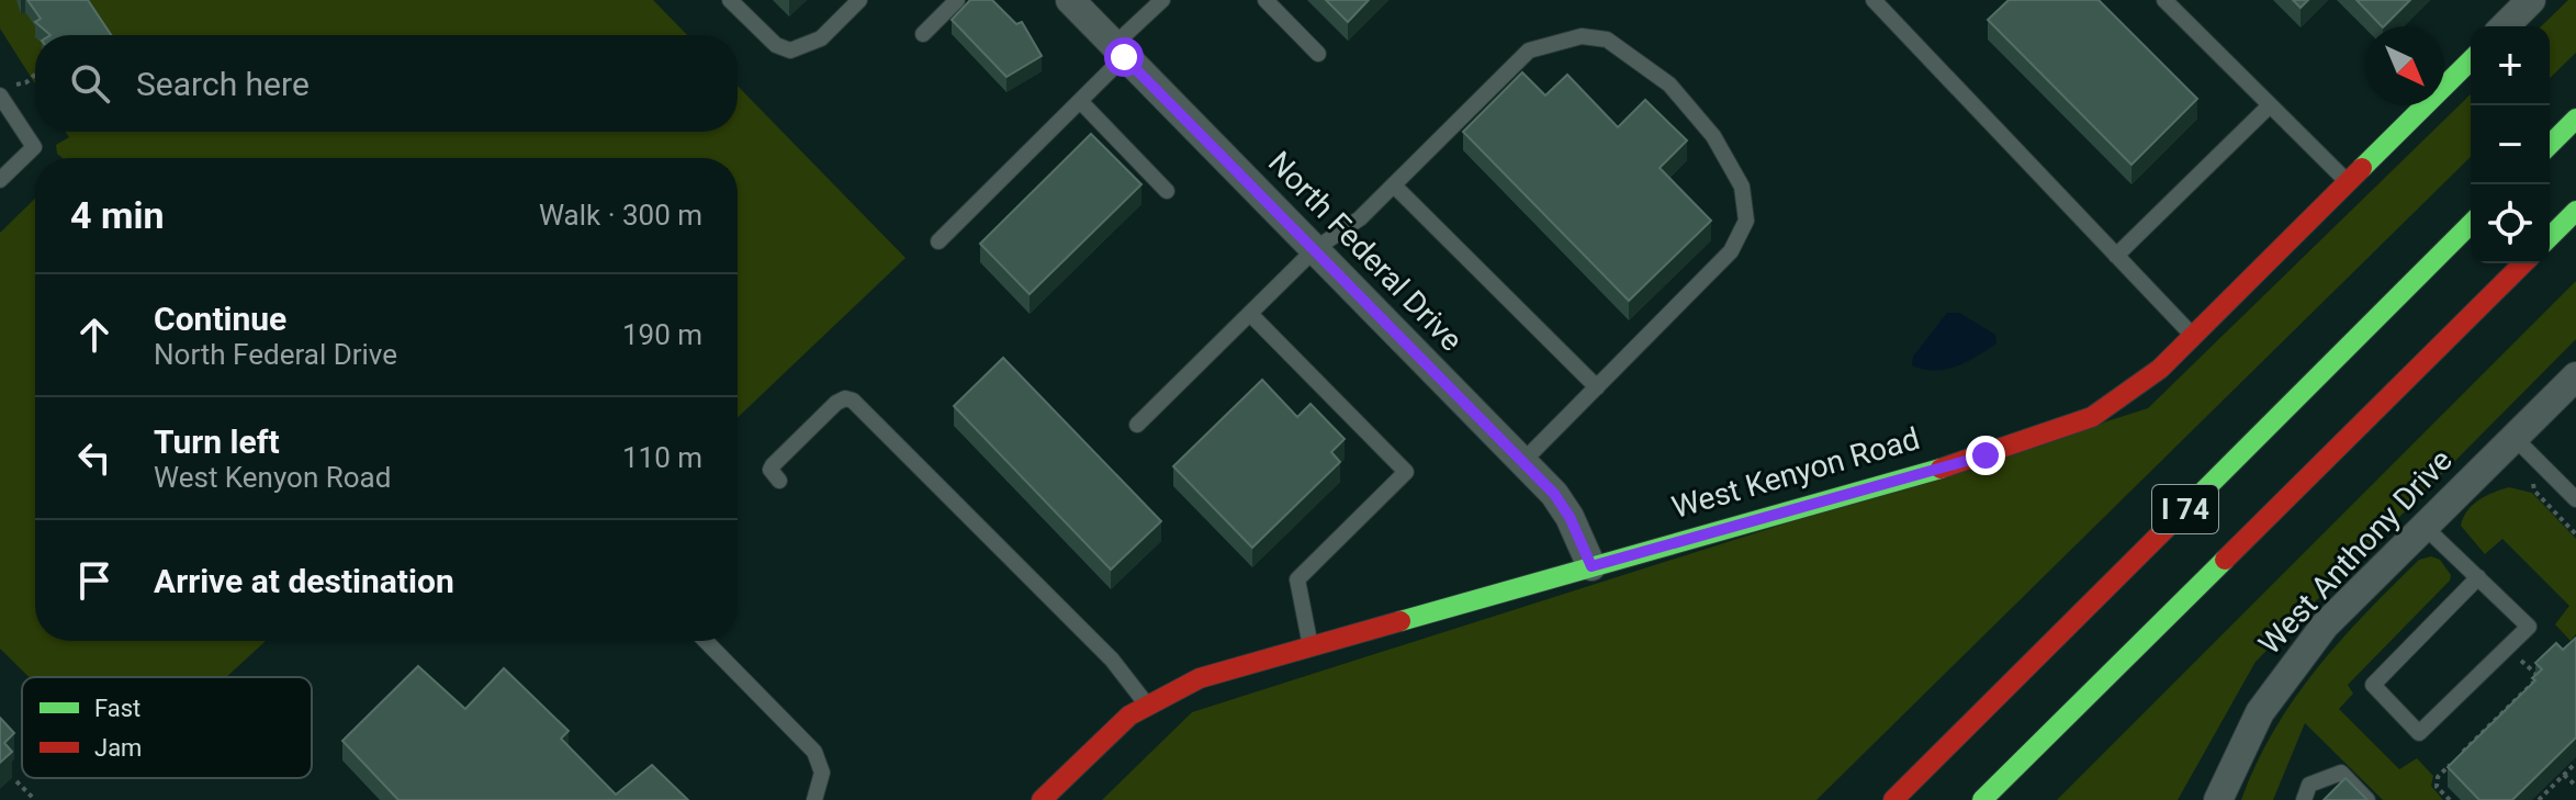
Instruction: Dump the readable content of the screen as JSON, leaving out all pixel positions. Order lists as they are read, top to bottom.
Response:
{
  "streets": {
    "main road": ["West Kenyon Road", "I 74"],
    "street": ["North Federal Drive", "West Anthony Drive"]
  },
  "crossings": [
    ["North Federal Drive", "West Kenyon Road"]
  ],
  "legend": ["Fast", "Jam"],
  "north": "bottom right",
  "page": {
    "map_buttons": ["+", "−"],
    "search": "Search here",
    "heading": ["4 min", "Walk · 300 m"],
    "list": [
      ["Continue", "North Federal Drive", "190 m"],
      ["Turn left", "West Kenyon Road", "110 m"],
      "Arrive at destination"
    ]
  }
}
